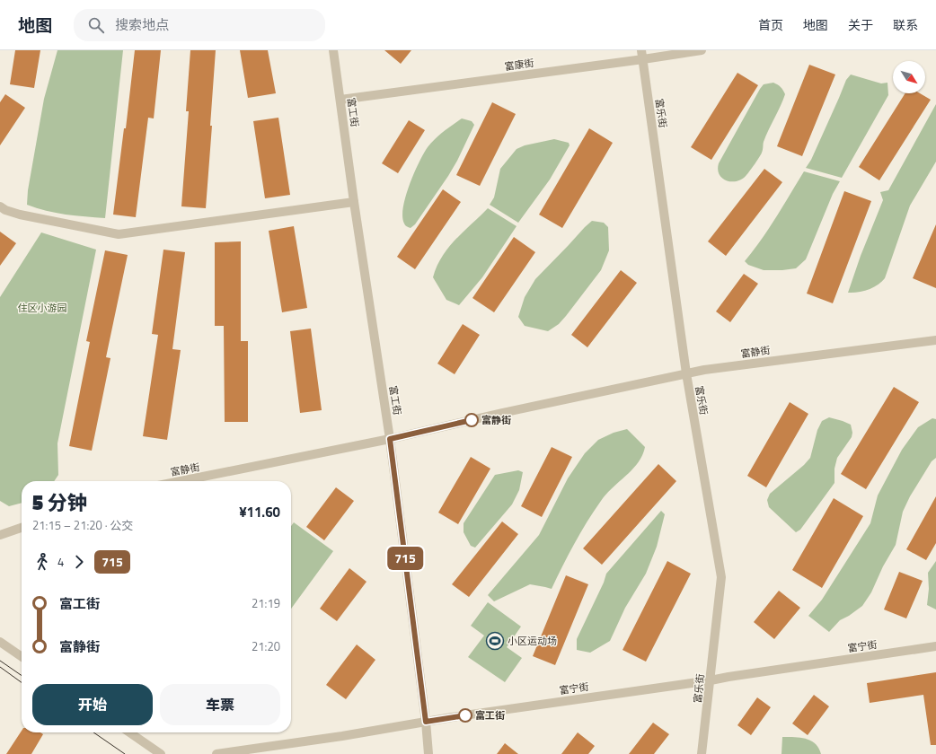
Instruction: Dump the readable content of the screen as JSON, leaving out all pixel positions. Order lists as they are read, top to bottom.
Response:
{
  "streets": {
    "street": [
      "富康街",
      "富工街",
      "富乐街",
      "富静街",
      "富宁街"
    ]
  },
  "crossings": [
    ["富康街", "富工街"],
    ["富康街", "富乐街"],
    ["富工街", "富静街"],
    ["富工街", "富宁街"],
    ["富乐街", "富静街"],
    ["富乐街", "富宁街"]
  ],
  "parks": ["住区小游园"],
  "places": {
    "other": ["富静街", "富工街"],
    "sports": ["小区运动场"]
  },
  "lines": ["bus line 715"],
  "north": "bottom right",
  "page": {
    "header": "地图",
    "search": "搜索地点",
    "nav": [
      "首页",
      "地图",
      "关于",
      "联系"
    ],
    "on_map": "715",
    "heading": ["5 分钟", "21:15 – 21:20 · 公交", "¥11.60"],
    "legs": ["4", "715"],
    "list": [
      {
        "name": "富工街",
        "value": "21:19"
      },
      {
        "name": "富静街",
        "value": "21:20"
      }
    ],
    "buttons": ["开始", "车票"]
  }
}
